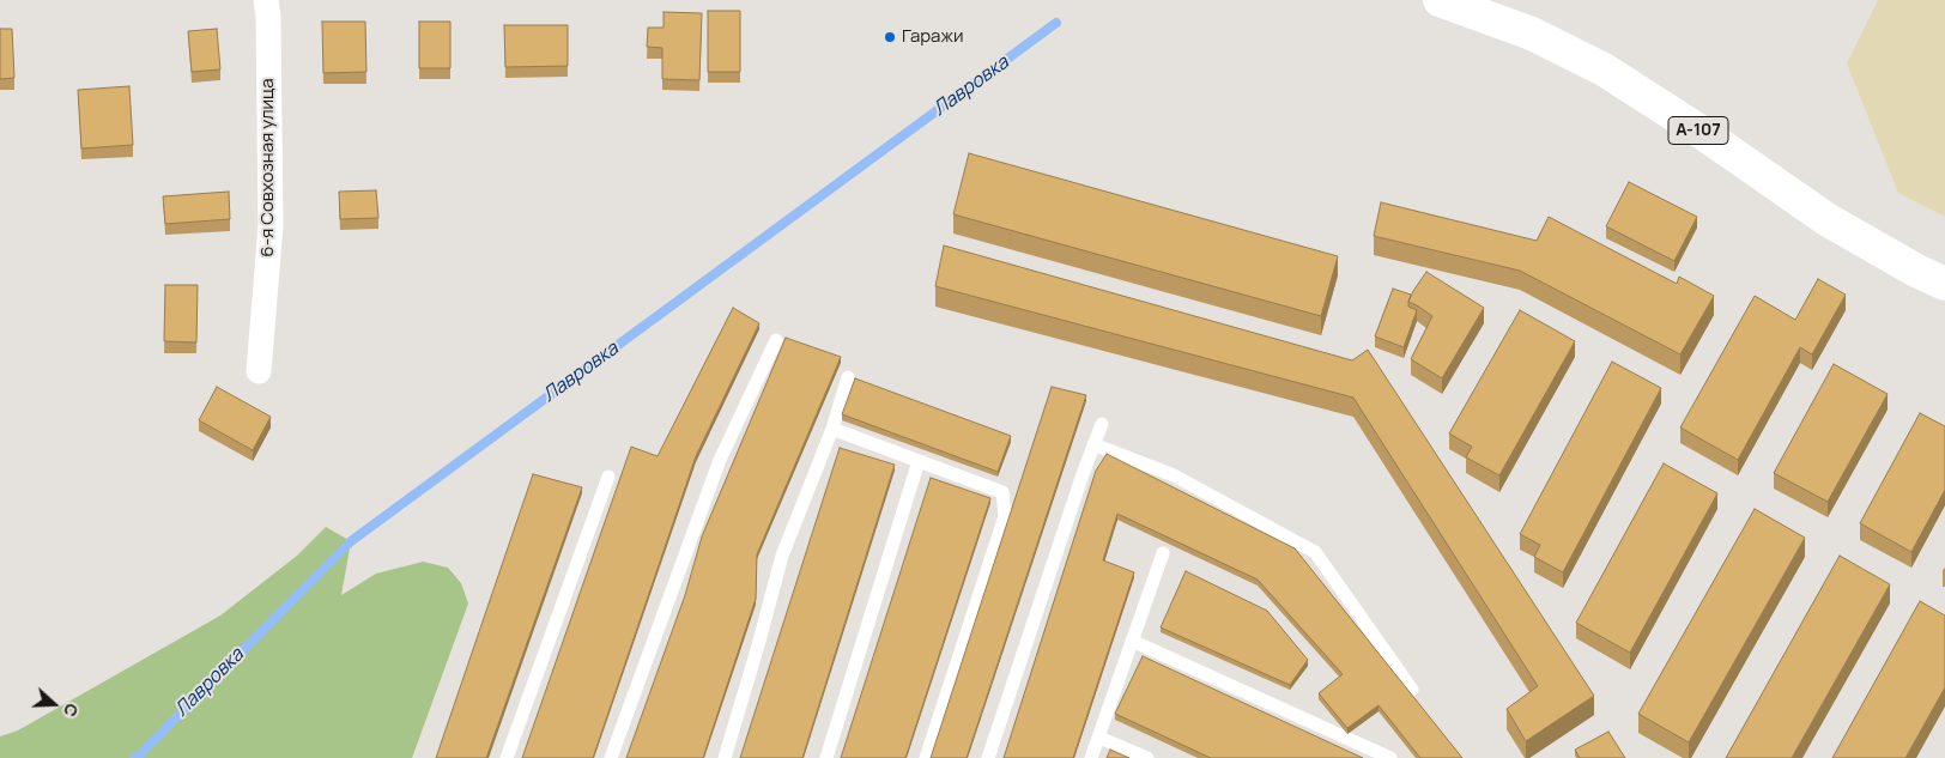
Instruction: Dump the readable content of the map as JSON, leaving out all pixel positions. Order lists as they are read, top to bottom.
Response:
{
  "streets": {
    "highway": ["А-107"],
    "street": ["6-я Совхозная улица"]
  },
  "water": ["Лавровка"],
  "places": ["Гаражи"],
  "north": "right"
}
